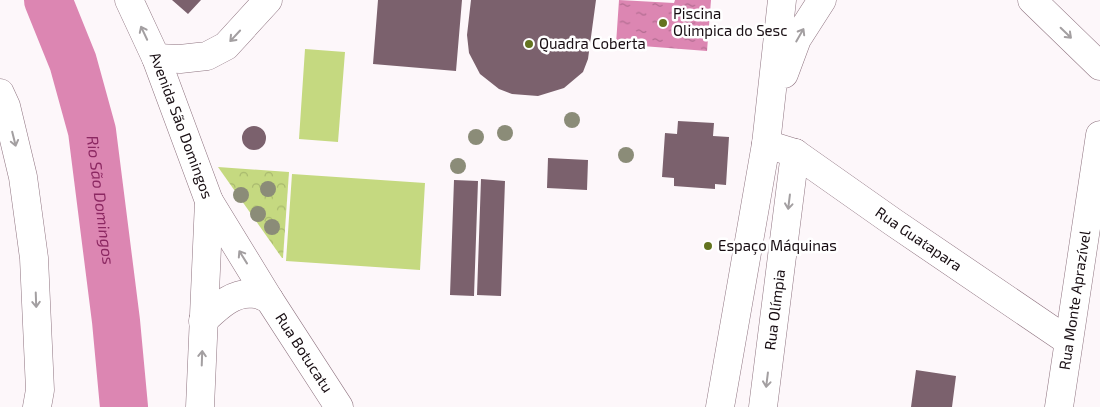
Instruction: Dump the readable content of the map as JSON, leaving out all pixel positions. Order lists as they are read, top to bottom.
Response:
{
  "streets": {
    "street": [
      "Avenida São Domingos",
      "Rua Guatapara",
      "Rua Monte Aprazível",
      "Rua Olímpia",
      "Rua Botucatu"
    ]
  },
  "crossings": [
    ["Avenida São Domingos", "Rua Botucatu"],
    ["Rua Guatapara", "Rua Monte Aprazível"],
    ["Rua Guatapara", "Rua Olímpia"]
  ],
  "water": ["Rio São Domingos"],
  "places": ["Piscina Olimpica do Sesc", "Quadra Coberta", "Espaço Máquinas"]
}
